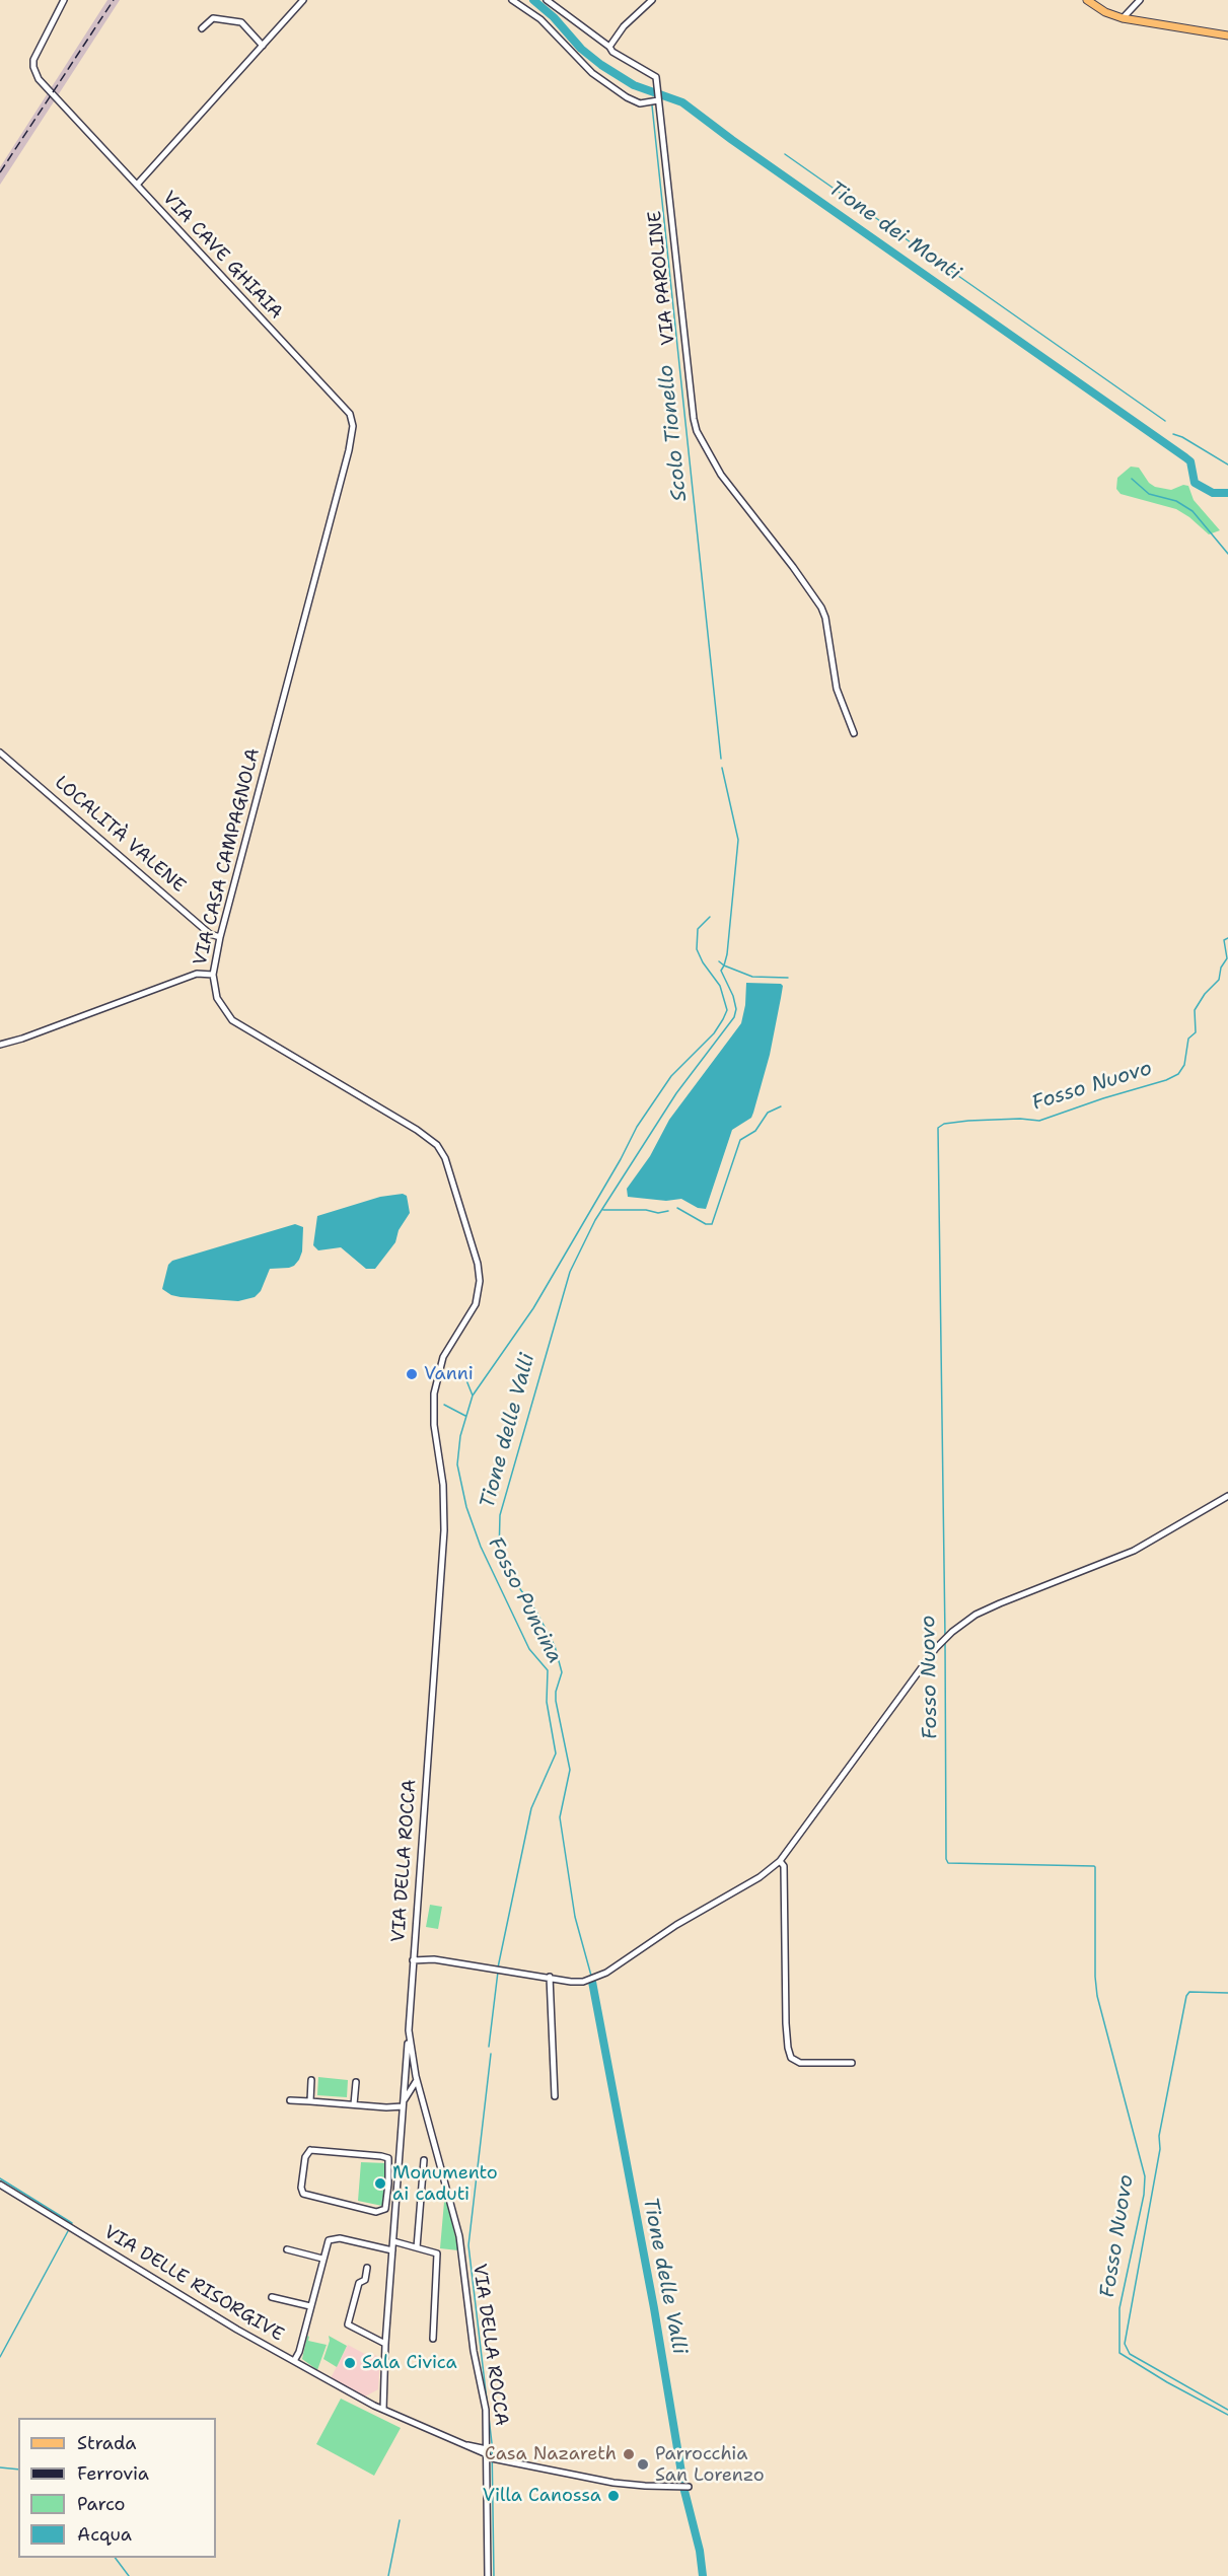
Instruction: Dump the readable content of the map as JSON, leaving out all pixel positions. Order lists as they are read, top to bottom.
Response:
{
  "streets": {
    "street": [
      "VIA CAVE GHIAIA",
      "VIA PAROLINE",
      "LOCALITÀ VALENE",
      "VIA CASA CAMPAGNOLA",
      "VIA DELLA ROCCA",
      "VIA DELLE RISORGIVE"
    ]
  },
  "crossings": [
    ["VIA CAVE GHIAIA", "VIA CASA CAMPAGNOLA"],
    ["LOCALITÀ VALENE", "VIA CASA CAMPAGNOLA"],
    ["VIA CASA CAMPAGNOLA", "VIA DELLA ROCCA"],
    ["VIA DELLA ROCCA", "VIA DELLE RISORGIVE"]
  ],
  "water": [
    "Tione dei Monti",
    "Scolo Tionello",
    "Fosso Nuovo",
    "Tione delle Valli",
    "Fosso Puncina"
  ],
  "places": [
    "Vanni",
    "Monumento ai caduti",
    "Sala Civica",
    "Casa Nazareth",
    "Parrocchia San Lorenzo",
    "Villa Canossa"
  ],
  "legend": [
    "Strada",
    "Ferrovia",
    "Parco",
    "Acqua"
  ]
}
